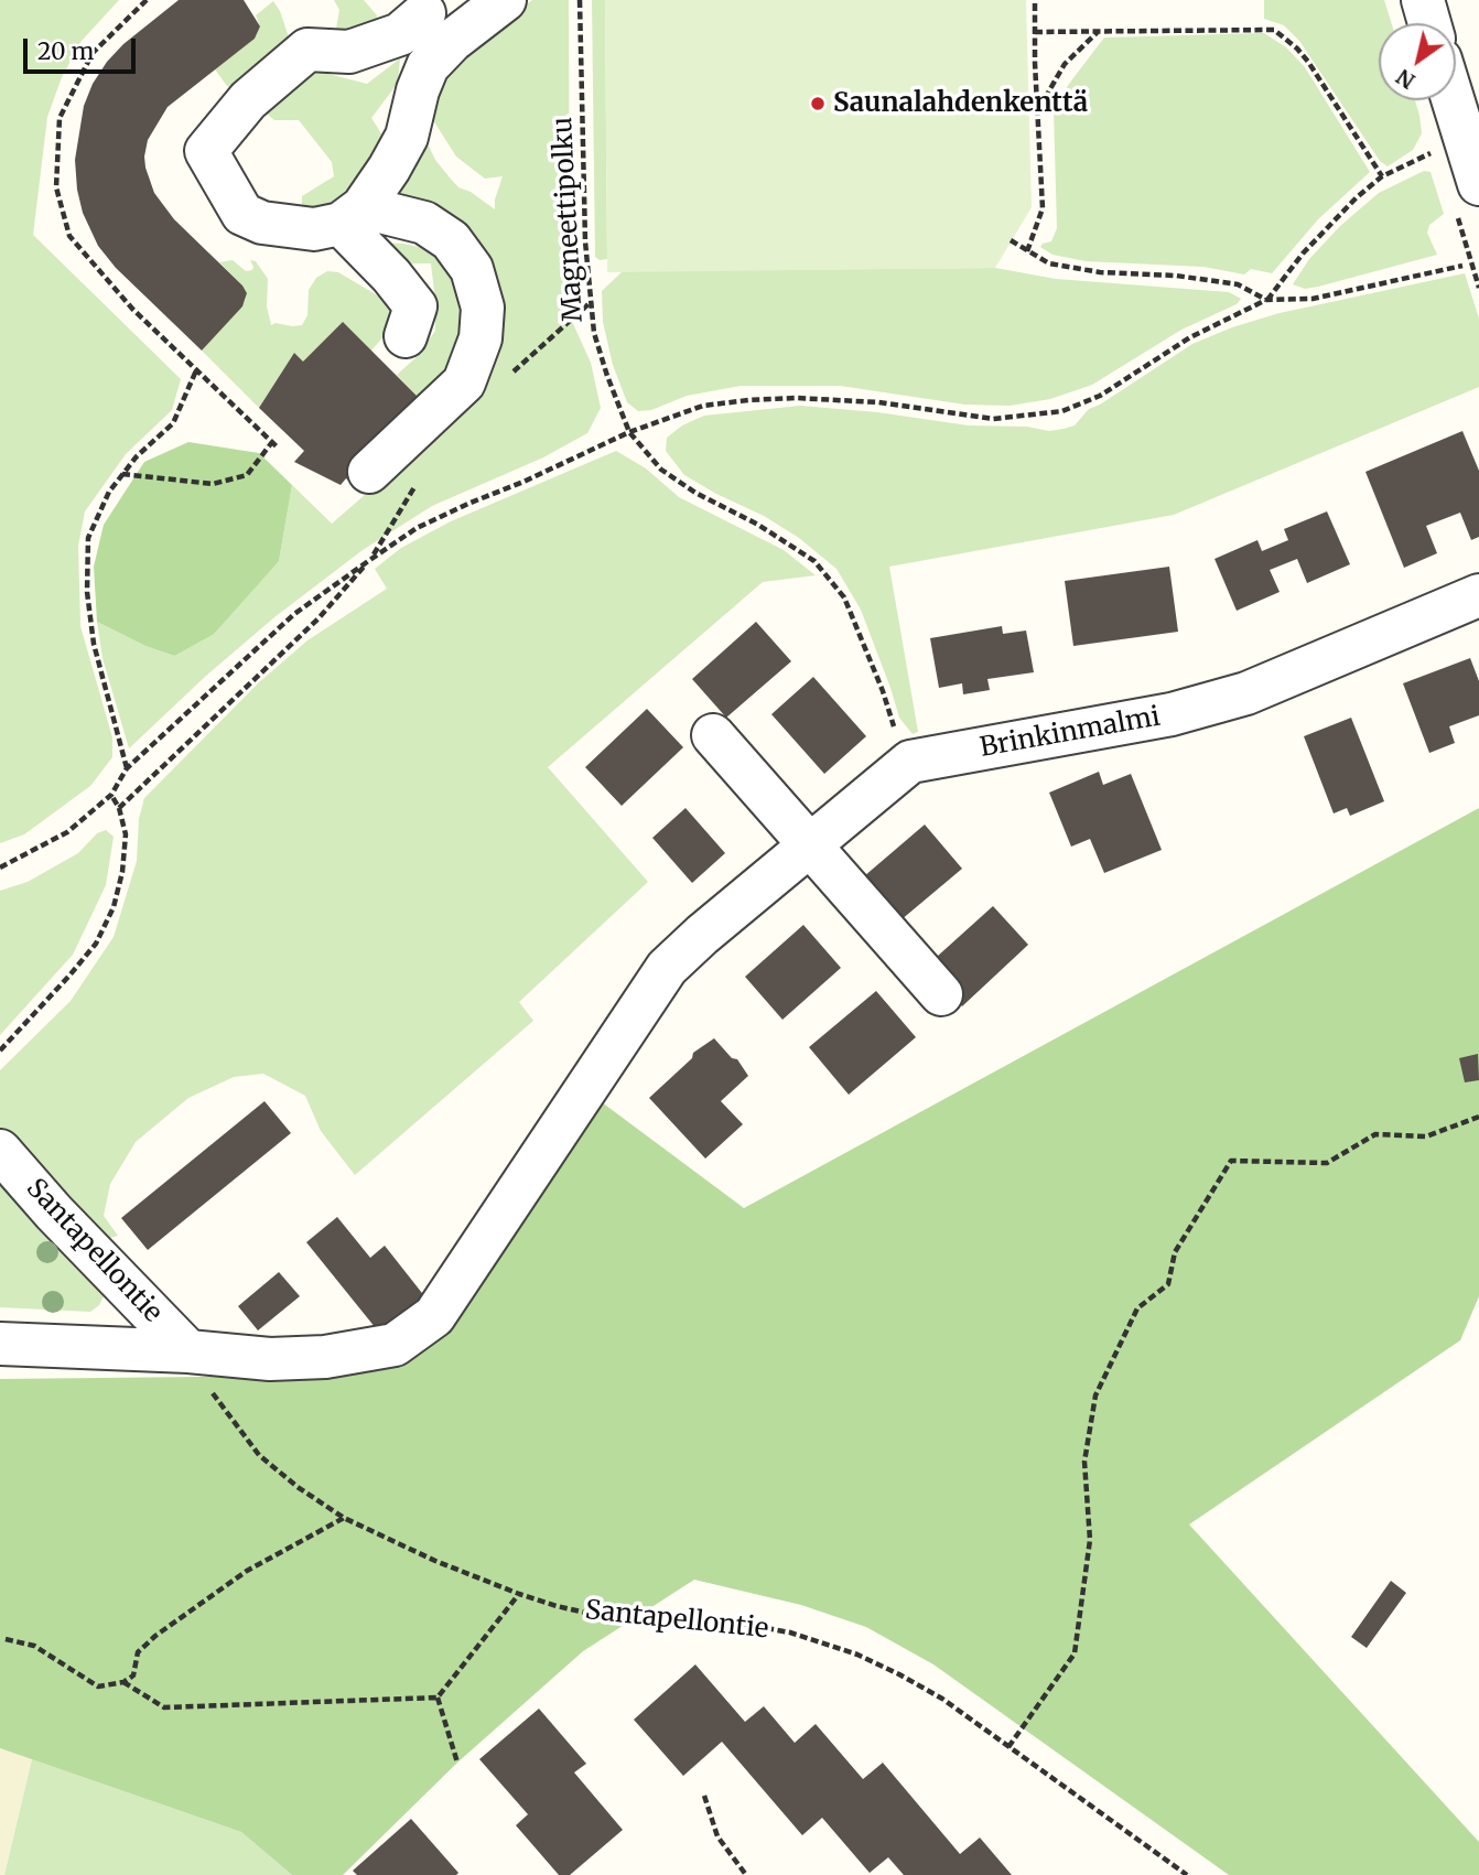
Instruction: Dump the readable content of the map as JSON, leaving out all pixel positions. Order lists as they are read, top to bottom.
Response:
{
  "streets": {
    "street": ["Brinkinmalmi", "Santapellontie"],
    "path": ["Magneettipolku"]
  },
  "crossings": [
    ["Magneettipolku", "Brinkinmalmi"],
    ["Brinkinmalmi", "Santapellontie"]
  ],
  "places": ["Saunalahdenkenttä"],
  "scale_bar": "20 m",
  "north": "bottom left"
}
